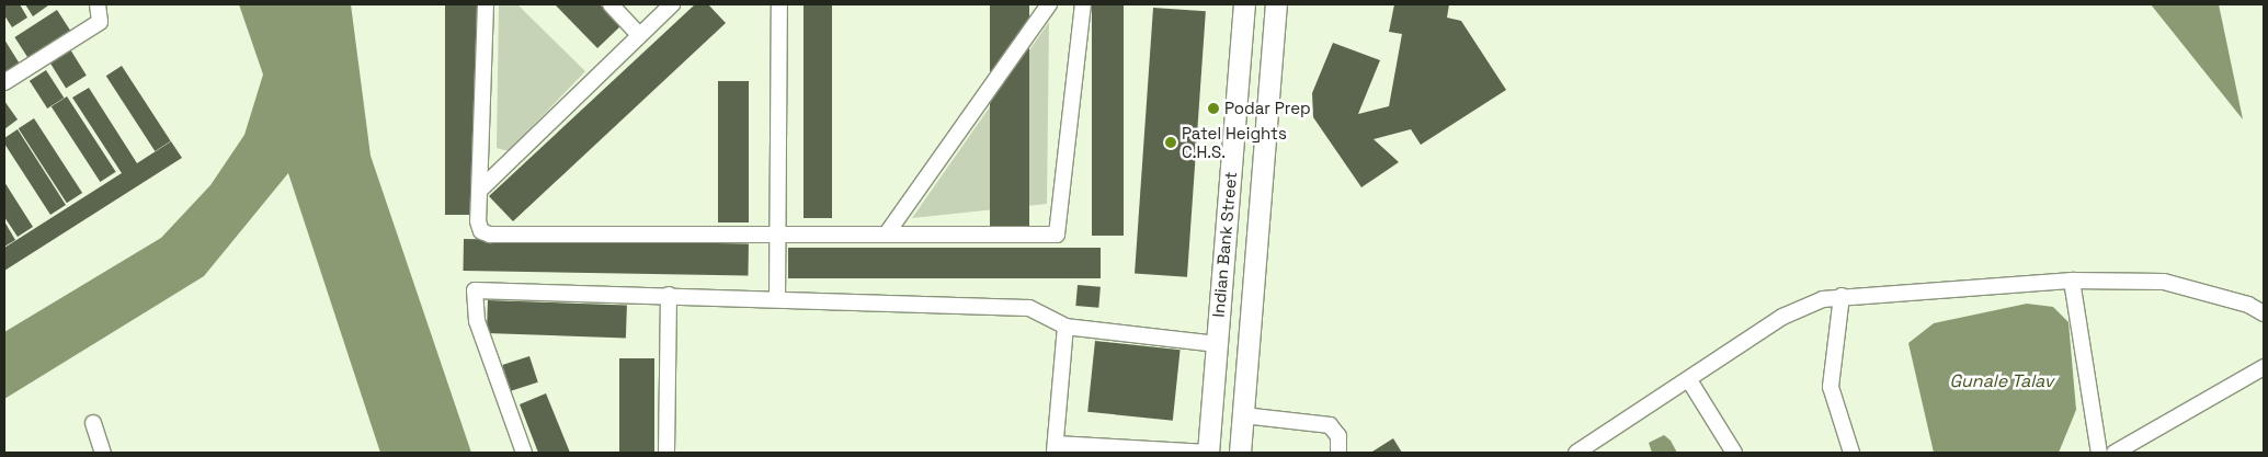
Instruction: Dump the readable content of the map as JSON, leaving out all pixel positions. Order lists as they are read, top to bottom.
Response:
{
  "streets": {
    "street": ["Indian Bank Street"]
  },
  "water": ["Gunale Talav"],
  "places": ["Podar Prep", "Patel Heights C.H.S."]
}
